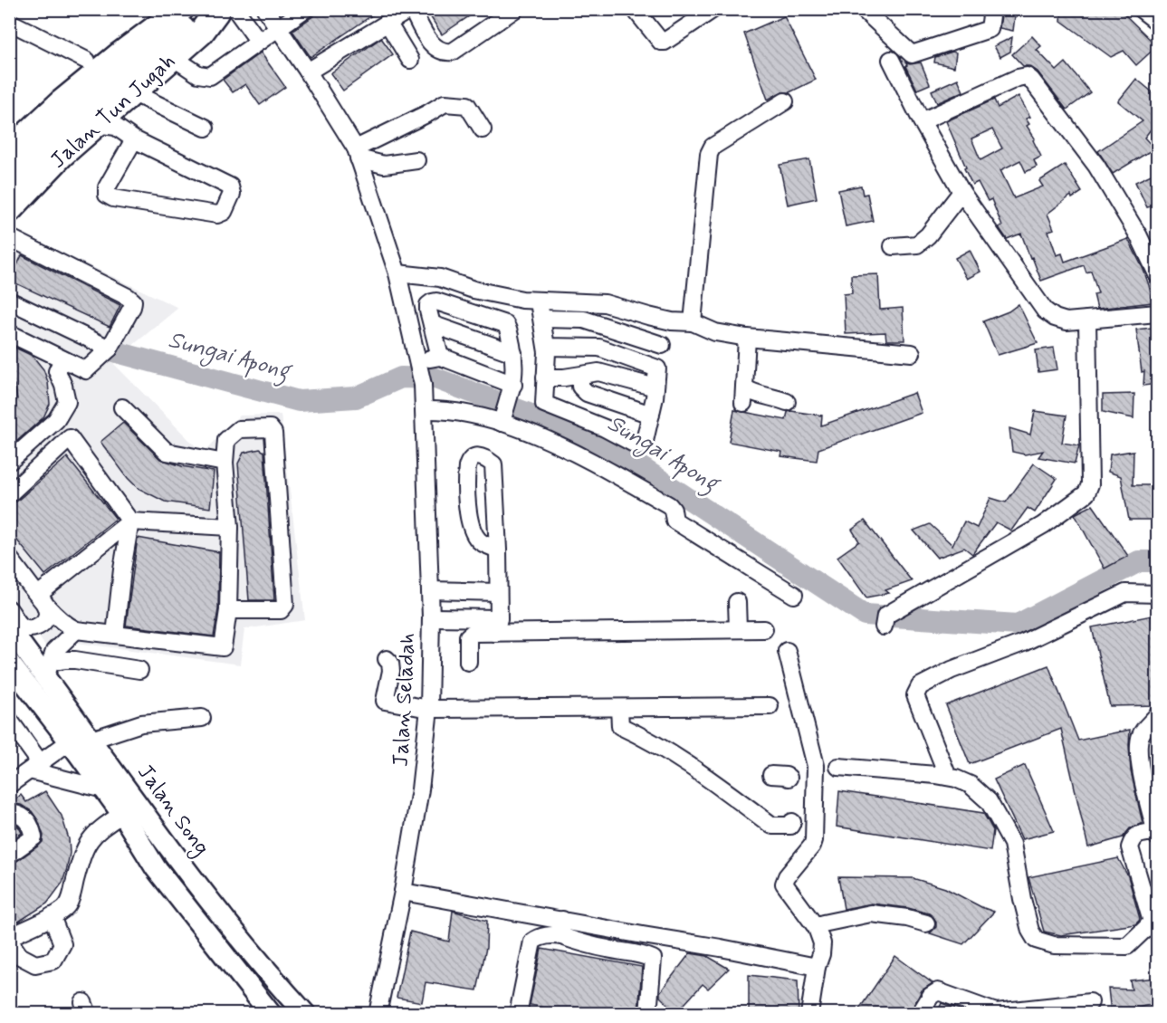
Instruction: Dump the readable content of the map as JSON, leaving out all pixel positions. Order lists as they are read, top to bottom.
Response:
{
  "streets": {
    "highway": ["Jalan Tun Jugah"],
    "main road": ["Jalan Song"],
    "street": ["Jalan Seladah"]
  },
  "water": ["Sungai Apong"]
}
